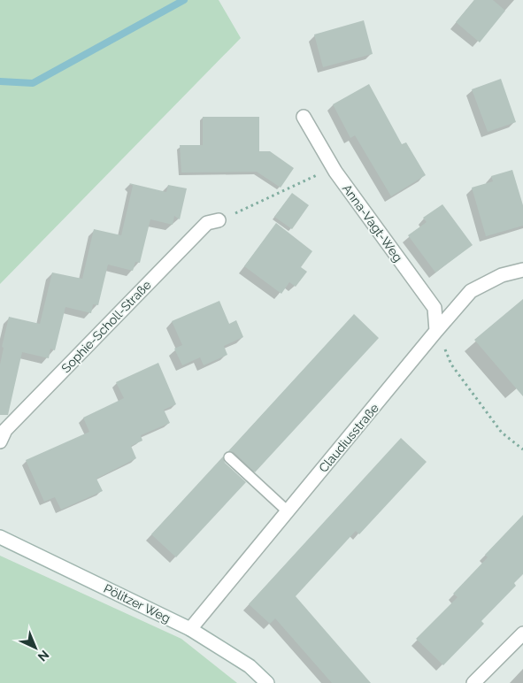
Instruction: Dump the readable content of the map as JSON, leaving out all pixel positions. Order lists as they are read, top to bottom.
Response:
{
  "streets": {
    "street": [
      "Anna-Vagt-Weg",
      "Sophie-Scholl-Straße",
      "Claudiusstraße",
      "Pölitzer Weg"
    ]
  },
  "crossings": [
    ["Anna-Vagt-Weg", "Claudiusstraße"],
    ["Claudiusstraße", "Pölitzer Weg"]
  ],
  "north": "bottom right"
}
